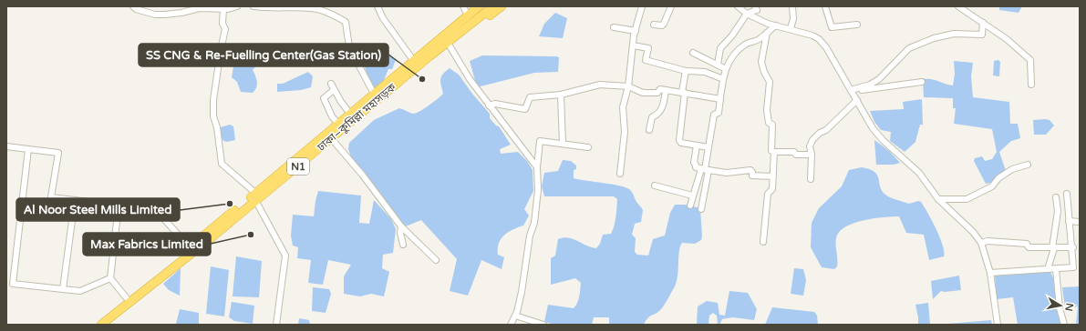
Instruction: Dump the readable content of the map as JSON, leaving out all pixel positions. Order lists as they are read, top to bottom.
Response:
{
  "streets": {
    "highway": ["ঢাকা–কুমিল্লা মহাসড়ক", "N1"]
  },
  "crossings": [
    ["ঢাকা–কুমিল্লা মহাসড়ক", "N1"]
  ],
  "places": ["SS CNG & Re-Fuelling Center(Gas Station)", "Al Noor Steel Mills Limited", "Max Fabrics Limited"],
  "north": "right"
}
